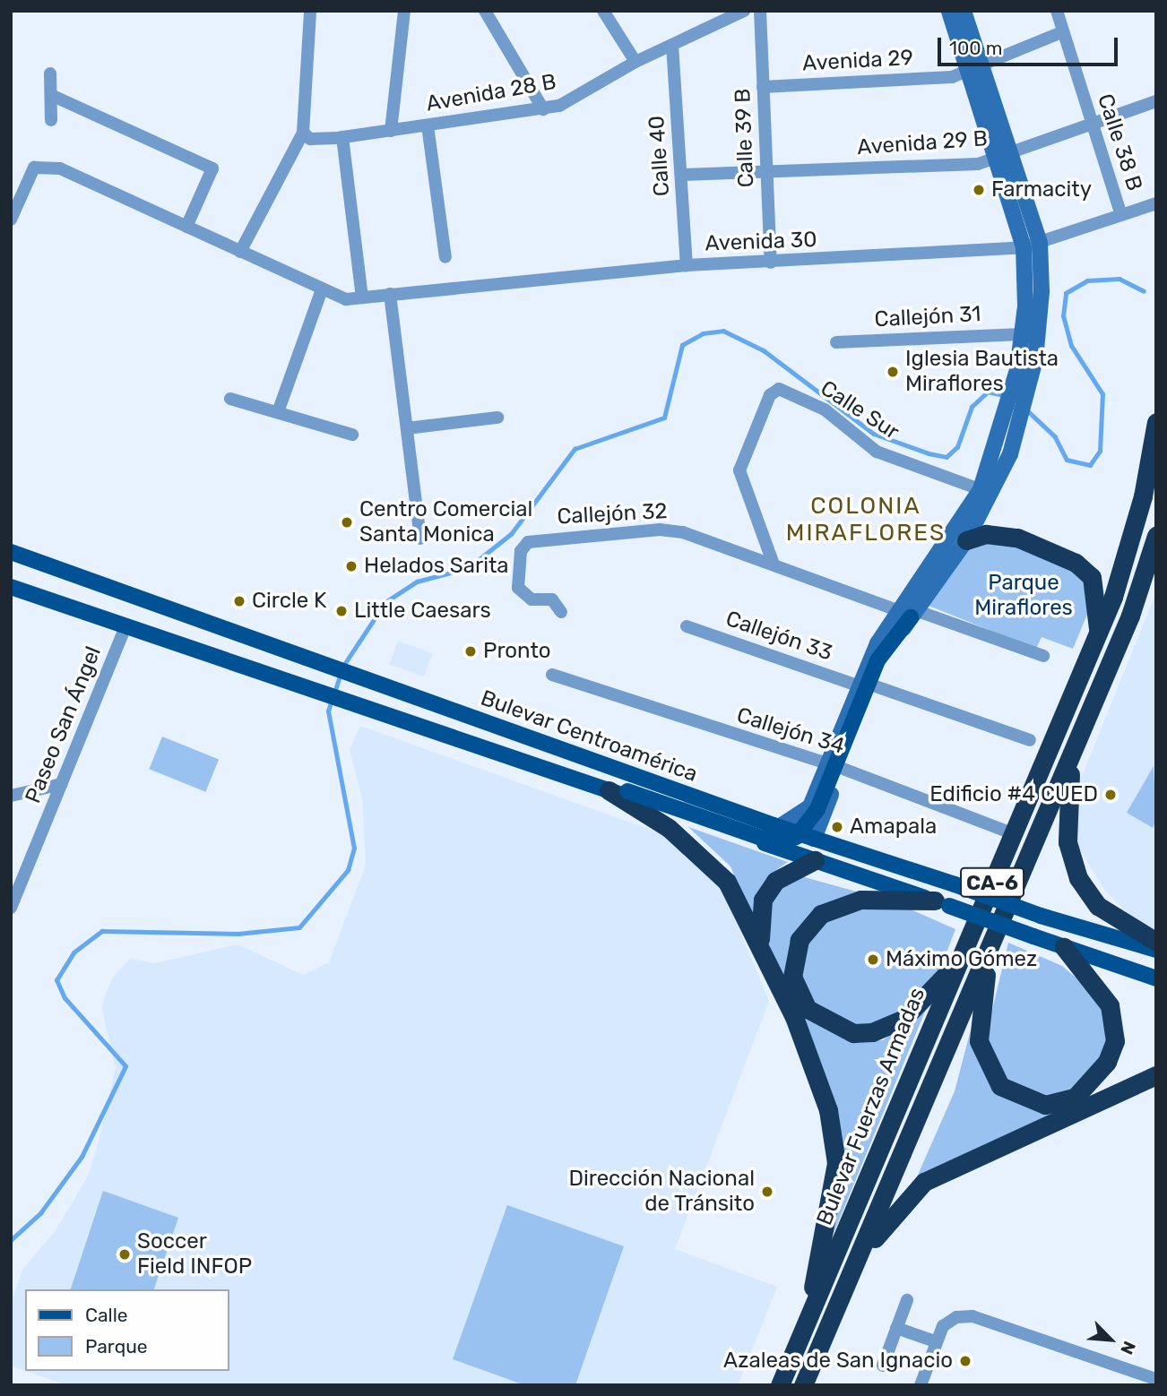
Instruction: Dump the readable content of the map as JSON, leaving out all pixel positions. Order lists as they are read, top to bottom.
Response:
{
  "streets": {
    "highway": ["CA-6", "Bulevar Fuerzas Armadas"],
    "main road": ["Bulevar Centroamérica"],
    "street": [
      "Avenida 29",
      "Avenida 28 B",
      "Calle 39 B",
      "Calle 38 B",
      "Avenida 29 B",
      "Calle 40",
      "Avenida 30",
      "Callejón 31",
      "Calle Sur",
      "Callejón 32",
      "Callejón 33",
      "Paseo San Ángel",
      "Callejón 34"
    ]
  },
  "crossings": [
    ["Avenida 29", "Calle 39 B"],
    ["Avenida 29", "Calle 38 B"],
    ["Avenida 28 B", "Calle 40"],
    ["Calle 39 B", "Avenida 29 B"],
    ["Calle 39 B", "Avenida 30"],
    ["Calle 38 B", "Avenida 29 B"],
    ["Calle 38 B", "Avenida 30"],
    ["Avenida 29 B", "Calle 40"],
    ["Calle 40", "Avenida 30"],
    ["Calle Sur", "Callejón 32"],
    ["Paseo San Ángel", "Bulevar Centroamérica"],
    ["Callejón 34", "Bulevar Fuerzas Armadas"]
  ],
  "districts": ["COLONIA MIRAFLORES"],
  "parks": ["Parque Miraflores"],
  "places": [
    "Farmacity",
    "Iglesia Bautista Miraflores",
    "Centro Comercial Santa Monica",
    "Helados Sarita",
    "Circle K",
    "Little Caesars",
    "Pronto",
    "Edificio #4 CUED",
    "Amapala",
    "Máximo Gómez",
    "Dirección Nacional de Tránsito",
    "Soccer Field INFOP",
    "Azaleas de San Ignacio"
  ],
  "legend": ["Calle", "Parque"],
  "scale_bar": "100 m",
  "north": "bottom right"
}
